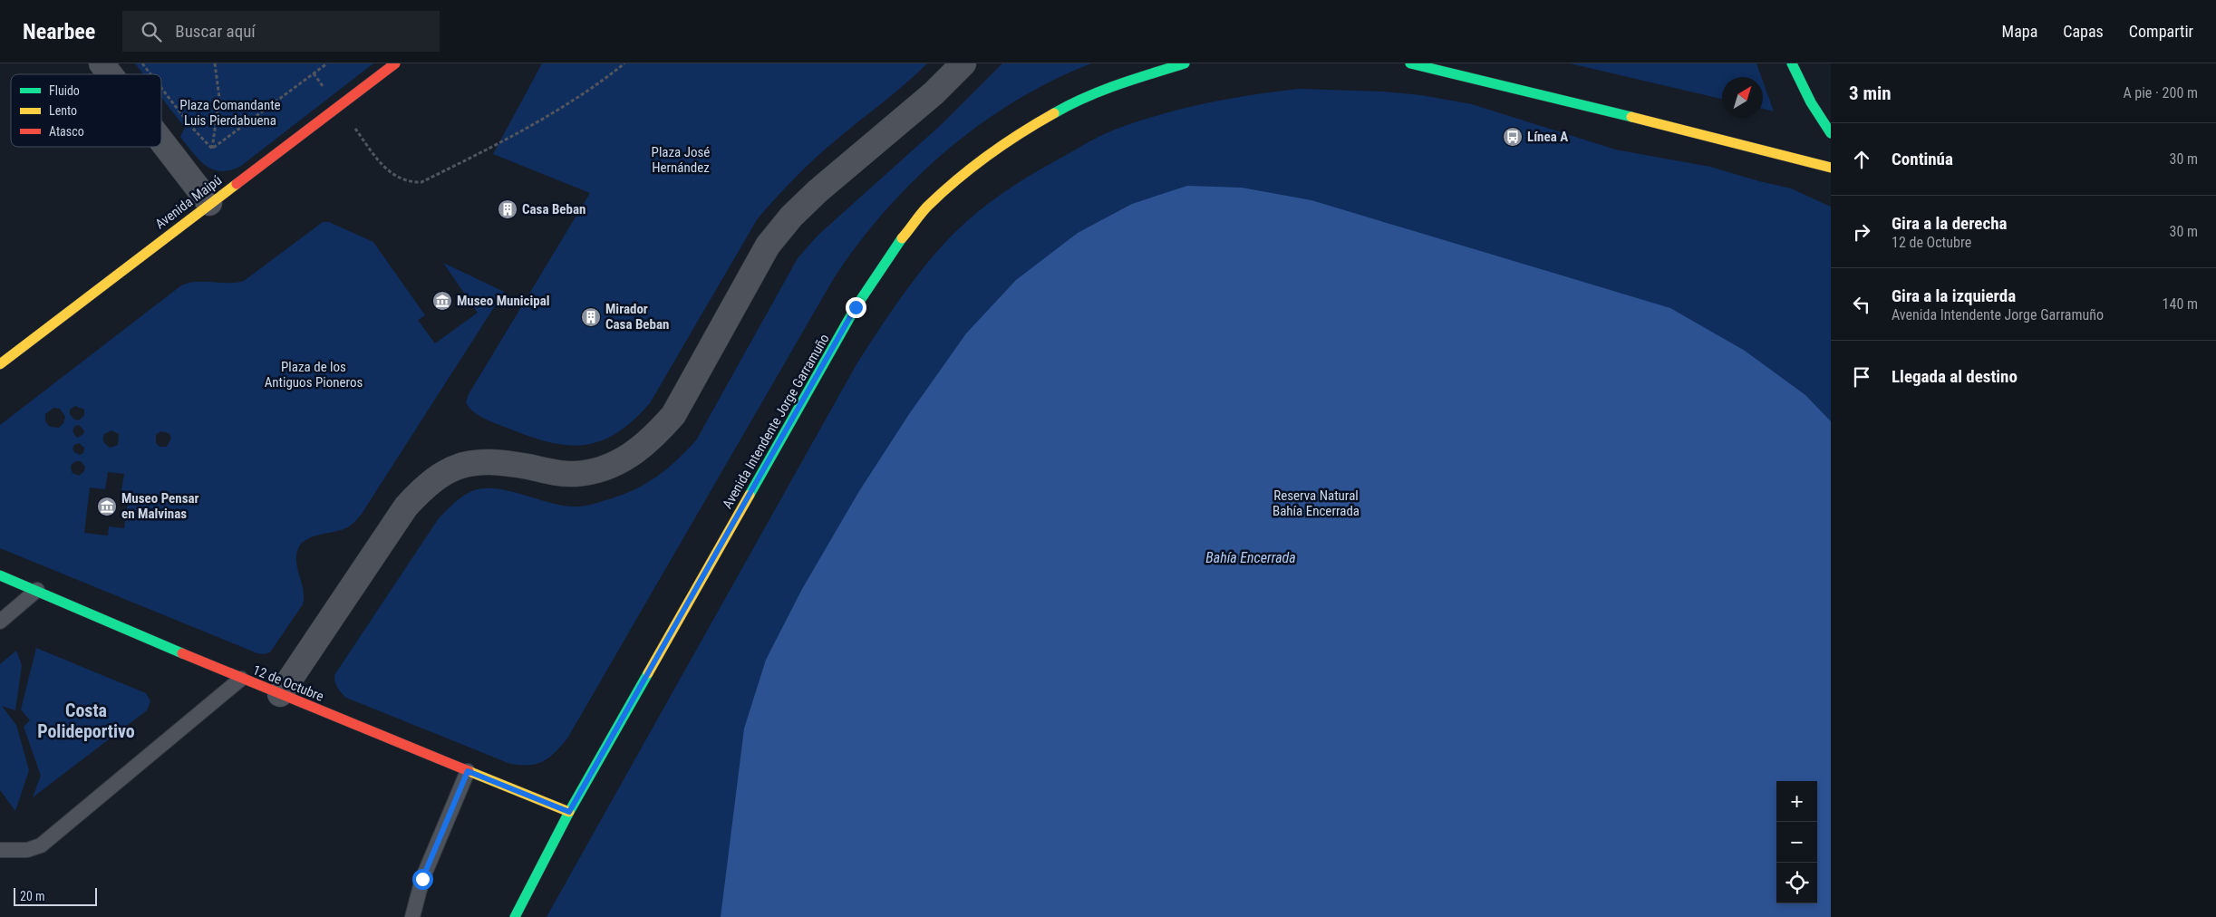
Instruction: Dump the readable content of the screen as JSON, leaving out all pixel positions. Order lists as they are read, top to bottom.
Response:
{
  "streets": {
    "main road": ["Avenida Maipú", "Avenida Intendente Jorge Garramuño", "12 de Octubre"]
  },
  "crossings": [
    ["Avenida Intendente Jorge Garramuño", "12 de Octubre"]
  ],
  "districts": ["Costa Polideportivo"],
  "water": ["Bahía Encerrada"],
  "parks": [
    "Plaza Comandante Luis Pierdabuena",
    "Plaza José Hernández",
    "Plaza de los Antiguos Pioneros",
    "Reserva Natural Bahía Encerrada"
  ],
  "places": {
    "bus stop": ["Línea A"],
    "building": ["Casa Beban", "Mirador Casa Beban"],
    "museum": ["Museo Municipal", "Museo Pensar en Malvinas"]
  },
  "legend": ["Fluido", "Lento", "Atasco"],
  "scale_bar": "20 m",
  "north": "top right",
  "page": {
    "header": "Nearbee",
    "search": "Buscar aquí",
    "nav": ["Mapa", "Capas", "Compartir"],
    "heading": ["3 min", "A pie · 200 m"],
    "list": [
      ["Continúa", "30 m"],
      ["Gira a la derecha", "12 de Octubre", "30 m"],
      ["Gira a la izquierda", "Avenida Intendente Jorge Garramuño", "140 m"],
      "Llegada al destino"
    ],
    "map_buttons": ["+", "−"],
    "scale": "20 m"
  }
}
